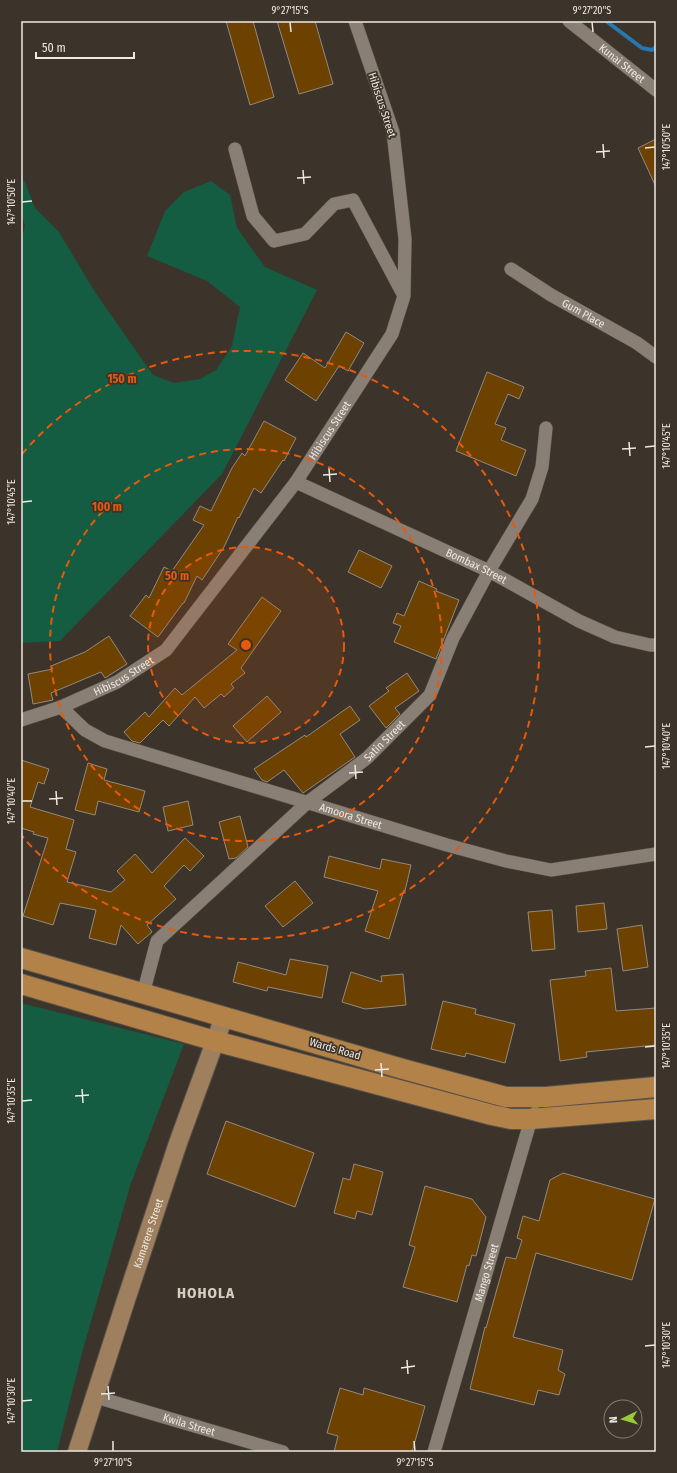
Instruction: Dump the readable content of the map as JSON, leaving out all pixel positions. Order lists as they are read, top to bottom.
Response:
{
  "streets": {
    "main road": ["Wards Road"],
    "street": [
      "Kunai Street",
      "Hibiscus Street",
      "Gum Place",
      "Bombax Street",
      "Satin Street",
      "Amoora Street",
      "Kamarere Street",
      "Mango Street",
      "Kwila Street"
    ]
  },
  "crossings": [
    ["Hibiscus Street", "Bombax Street"],
    ["Hibiscus Street", "Amoora Street"],
    ["Bombax Street", "Satin Street"],
    ["Satin Street", "Amoora Street"],
    ["Satin Street", "Wards Road"],
    ["Wards Road", "Kamarere Street"],
    ["Wards Road", "Mango Street"],
    ["Kamarere Street", "Kwila Street"]
  ],
  "districts": ["HOHOLA"],
  "scale_bar": "50 m",
  "north": "left",
  "coordinates": [
    "9°27'15\"S",
    "9°27'20\"S",
    "147°10'50\"E",
    "147°10'45\"E",
    "147°10'40\"E",
    "147°10'35\"E",
    "147°10'30\"E",
    "9°27'10\"S"
  ],
  "rings": ["150 m", "100 m", "50 m"]
}
